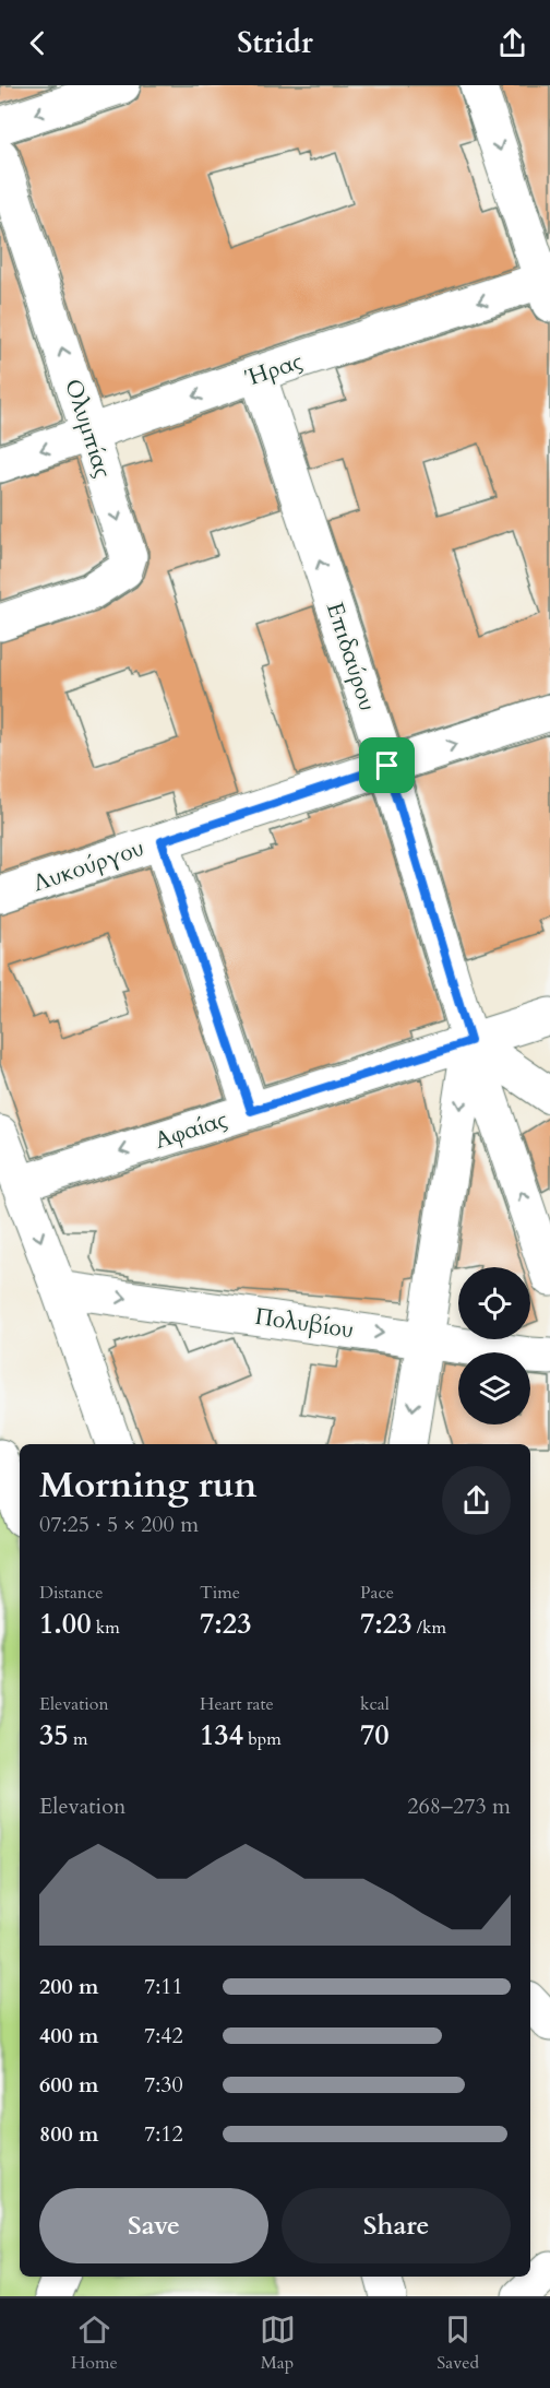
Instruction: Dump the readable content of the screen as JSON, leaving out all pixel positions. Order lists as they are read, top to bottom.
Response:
{
  "streets": {
    "street": [
      "Ήρας",
      "Ολυμπίας",
      "Επιδαύρου",
      "Λυκούργου",
      "Αφαίας",
      "Πολυβίου"
    ]
  },
  "crossings": [
    ["Ήρας", "Ολυμπίας"],
    ["Ήρας", "Επιδαύρου"],
    ["Επιδαύρου", "Λυκούργου"],
    ["Επιδαύρου", "Αφαίας"]
  ],
  "one_way": [
    "Ήρας",
    "Επιδαύρου",
    "Αφαίας",
    "Πολυβίου"
  ],
  "page": {
    "header": "Stridr",
    "heading": ["Morning run", "07:25 · 5 × 200 m"],
    "stats": [
      ["Distance", "1.00 km"],
      ["Time", "7:23"],
      ["Pace", "7:23 /km"],
      ["Elevation", "35 m"],
      ["Heart rate", "134 bpm"],
      ["kcal", "70"]
    ],
    "chart": ["Elevation", "268–273 m"],
    "list": [
      {
        "name": "200 m",
        "note": "7:11"
      },
      {
        "name": "400 m",
        "note": "7:42"
      },
      {
        "name": "600 m",
        "note": "7:30"
      },
      {
        "name": "800 m",
        "note": "7:12"
      }
    ],
    "buttons": ["Save", "Share"],
    "tabs": ["Home", "Map", "Saved"]
  }
}
